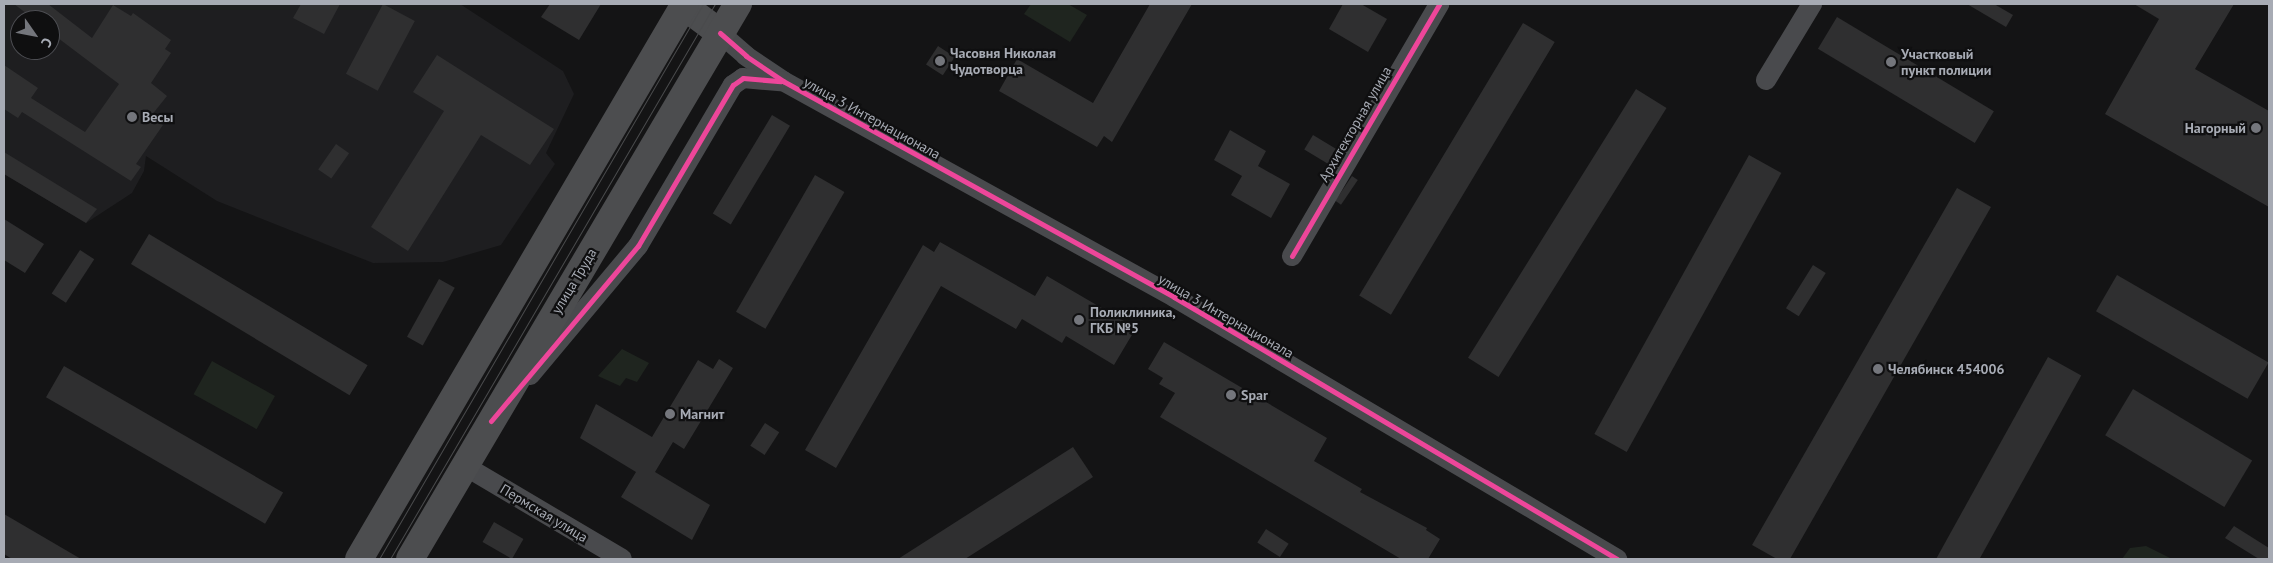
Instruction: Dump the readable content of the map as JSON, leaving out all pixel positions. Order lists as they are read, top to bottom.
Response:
{
  "streets": {
    "main road": ["улица 3 Интернационала", "улица Труда"],
    "street": ["Архитекторная улица", "Пермская улица"]
  },
  "crossings": [
    ["улица 3 Интернационала", "улица Труда"],
    ["улица Труда", "Пермская улица"]
  ],
  "places": [
    "Часовня Николая Чудотворца",
    "Участковый пункт полиции",
    "Весы",
    "Нагорный",
    "Поликлиника, ГКБ №5",
    "Челябинск 454006",
    "Spar",
    "Магнит"
  ],
  "north": "bottom right"
}
